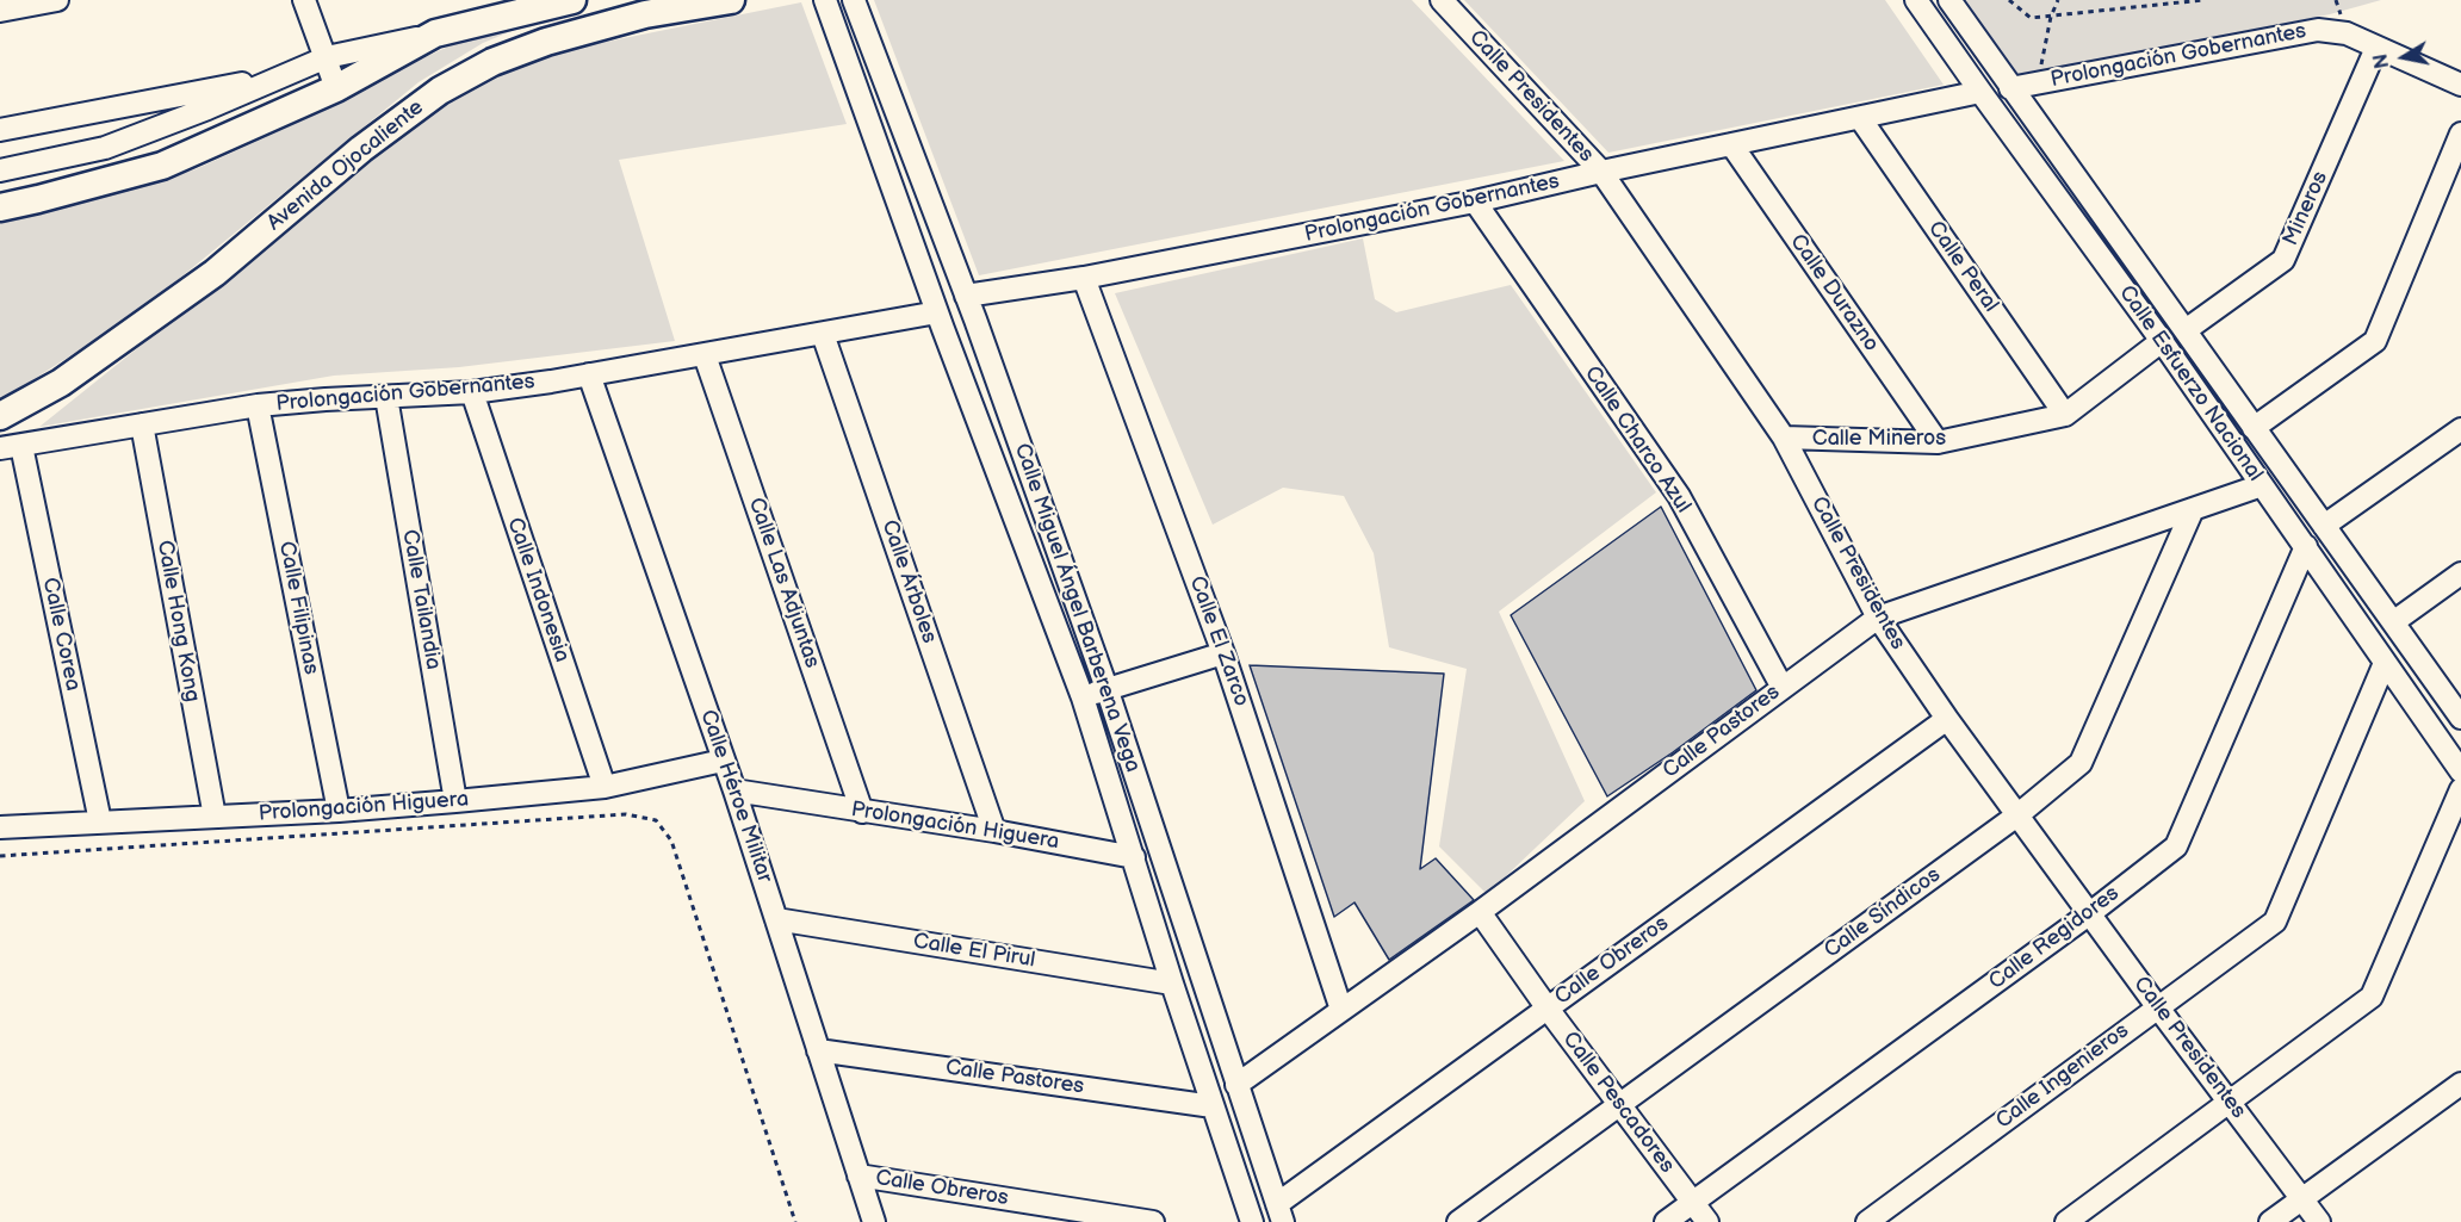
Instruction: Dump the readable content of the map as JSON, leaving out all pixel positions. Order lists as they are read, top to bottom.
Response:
{
  "streets": {
    "main road": ["Avenida Ojocaliente"],
    "street": [
      "Prolongación Gobernantes",
      "Calle Presidentes",
      "Mineros",
      "Calle Peral",
      "Calle Durazno",
      "Calle Esfuerzo Nacional",
      "Calle Mineros",
      "Calle Charco Azul",
      "Calle Árboles",
      "Calle Las Adjuntas",
      "Calle Indonesia",
      "Calle Tailandia",
      "Calle Filipinas",
      "Calle Miguel Ángel Barberena Vega",
      "Calle Hong Kong",
      "Calle Corea",
      "Calle El Zarco",
      "Calle Pastores",
      "Calle Héroe Militar",
      "Prolongación Higuera",
      "Calle Síndicos",
      "Calle Regidores",
      "Calle El Pirul",
      "Calle Obreros",
      "Calle Ingenieros",
      "Calle Pescadores"
    ]
  },
  "crossings": [
    ["Prolongación Gobernantes", "Calle Presidentes"],
    ["Prolongación Gobernantes", "Mineros"],
    ["Prolongación Gobernantes", "Calle Peral"],
    ["Prolongación Gobernantes", "Calle Durazno"],
    ["Prolongación Gobernantes", "Calle Esfuerzo Nacional"],
    ["Prolongación Gobernantes", "Calle Charco Azul"],
    ["Prolongación Gobernantes", "Calle Árboles"],
    ["Prolongación Gobernantes", "Calle Las Adjuntas"],
    ["Prolongación Gobernantes", "Calle Indonesia"],
    ["Prolongación Gobernantes", "Calle Tailandia"],
    ["Prolongación Gobernantes", "Calle Filipinas"],
    ["Prolongación Gobernantes", "Calle Miguel Ángel Barberena Vega"],
    ["Prolongación Gobernantes", "Calle Hong Kong"],
    ["Prolongación Gobernantes", "Calle Corea"],
    ["Prolongación Gobernantes", "Calle El Zarco"],
    ["Prolongación Gobernantes", "Calle Héroe Militar"],
    ["Calle Presidentes", "Calle Mineros"],
    ["Calle Presidentes", "Calle Pastores"],
    ["Calle Presidentes", "Calle Síndicos"],
    ["Calle Presidentes", "Calle Regidores"],
    ["Calle Presidentes", "Calle Obreros"],
    ["Calle Presidentes", "Calle Ingenieros"],
    ["Mineros", "Calle Esfuerzo Nacional"],
    ["Calle Peral", "Calle Mineros"],
    ["Calle Durazno", "Calle Mineros"],
    ["Calle Esfuerzo Nacional", "Calle Mineros"],
    ["Calle Esfuerzo Nacional", "Calle Pastores"],
    ["Calle Esfuerzo Nacional", "Calle Regidores"],
    ["Calle Esfuerzo Nacional", "Calle Ingenieros"],
    ["Calle Charco Azul", "Calle Pastores"],
    ["Calle Árboles", "Prolongación Higuera"],
    ["Calle Las Adjuntas", "Prolongación Higuera"],
    ["Calle Indonesia", "Prolongación Higuera"],
    ["Calle Tailandia", "Prolongación Higuera"],
    ["Calle Filipinas", "Prolongación Higuera"],
    ["Calle Miguel Ángel Barberena Vega", "Calle Pastores"],
    ["Calle Miguel Ángel Barberena Vega", "Prolongación Higuera"],
    ["Calle Miguel Ángel Barberena Vega", "Calle El Pirul"],
    ["Calle Miguel Ángel Barberena Vega", "Calle Obreros"],
    ["Calle Hong Kong", "Prolongación Higuera"],
    ["Calle Corea", "Prolongación Higuera"],
    ["Calle El Zarco", "Calle Pastores"],
    ["Calle Pastores", "Calle Héroe Militar"],
    ["Calle Pastores", "Calle Síndicos"],
    ["Calle Pastores", "Calle Pescadores"],
    ["Calle Héroe Militar", "Prolongación Higuera"],
    ["Calle Héroe Militar", "Calle El Pirul"],
    ["Calle Héroe Militar", "Calle Obreros"],
    ["Calle Síndicos", "Calle Pescadores"],
    ["Calle Regidores", "Calle Pescadores"],
    ["Calle Obreros", "Calle Pescadores"]
  ],
  "north": "left"
}
